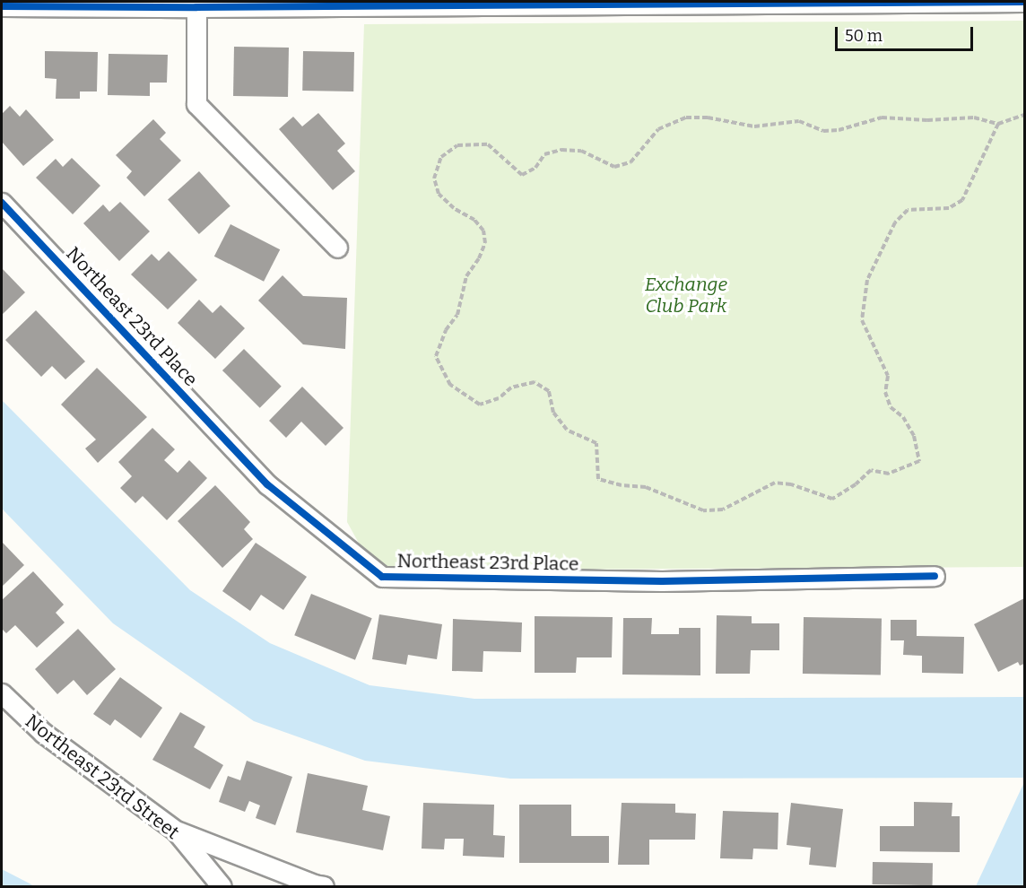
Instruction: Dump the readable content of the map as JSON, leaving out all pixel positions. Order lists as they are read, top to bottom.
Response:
{
  "streets": {
    "street": ["Northeast 23rd Place", "Northeast 23rd Street"]
  },
  "parks": ["Exchange Club Park"],
  "scale_bar": "50 m"
}
